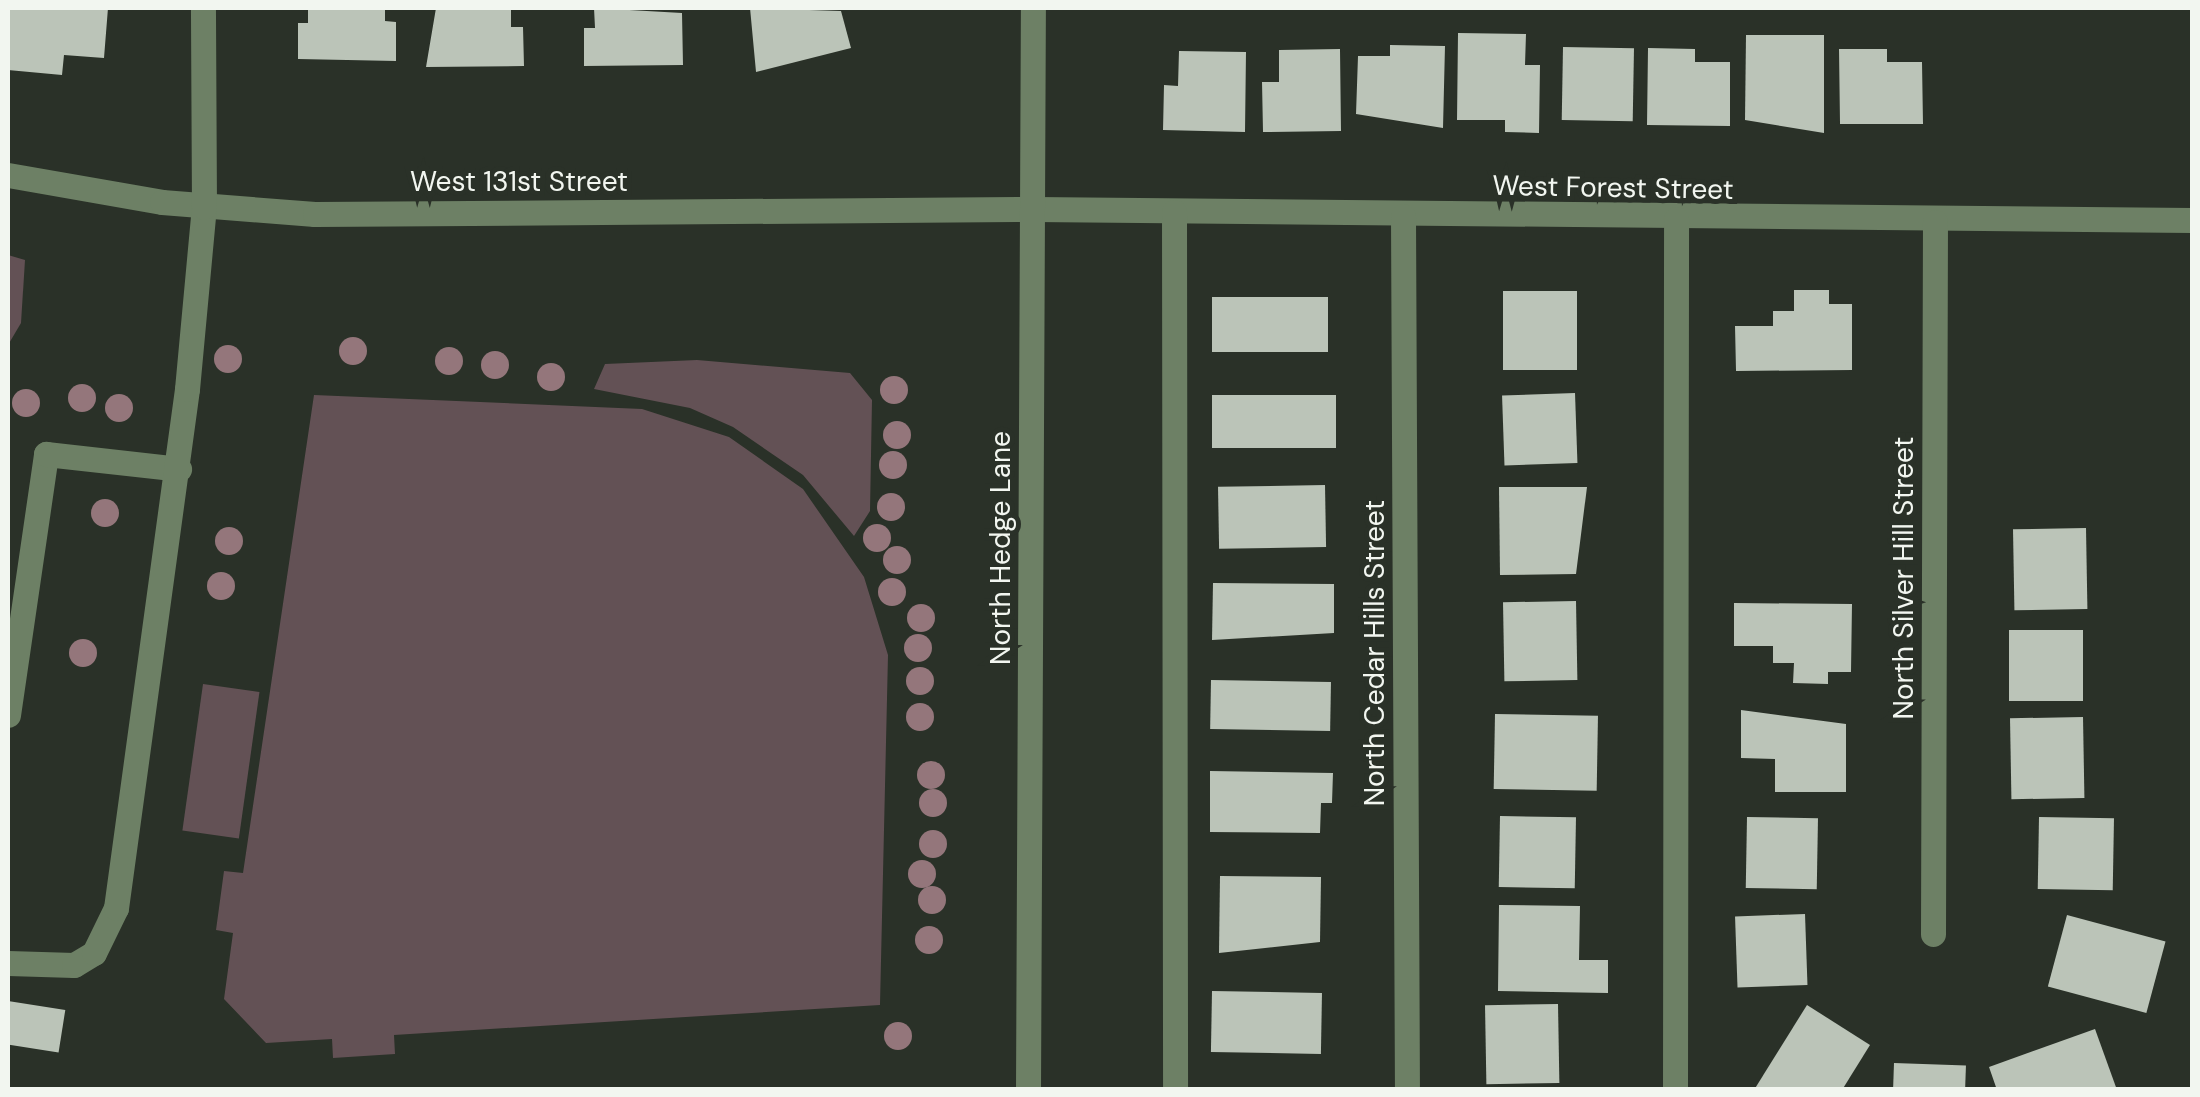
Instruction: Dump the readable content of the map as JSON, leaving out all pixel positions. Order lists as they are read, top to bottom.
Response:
{
  "streets": {
    "street": [
      "West 131st Street",
      "West Forest Street",
      "North Hedge Lane",
      "North Silver Hill Street",
      "North Cedar Hills Street"
    ]
  },
  "crossings": [
    ["West 131st Street", "West Forest Street"],
    ["West 131st Street", "North Hedge Lane"],
    ["West Forest Street", "North Hedge Lane"],
    ["West Forest Street", "North Silver Hill Street"],
    ["West Forest Street", "North Cedar Hills Street"]
  ]
}
